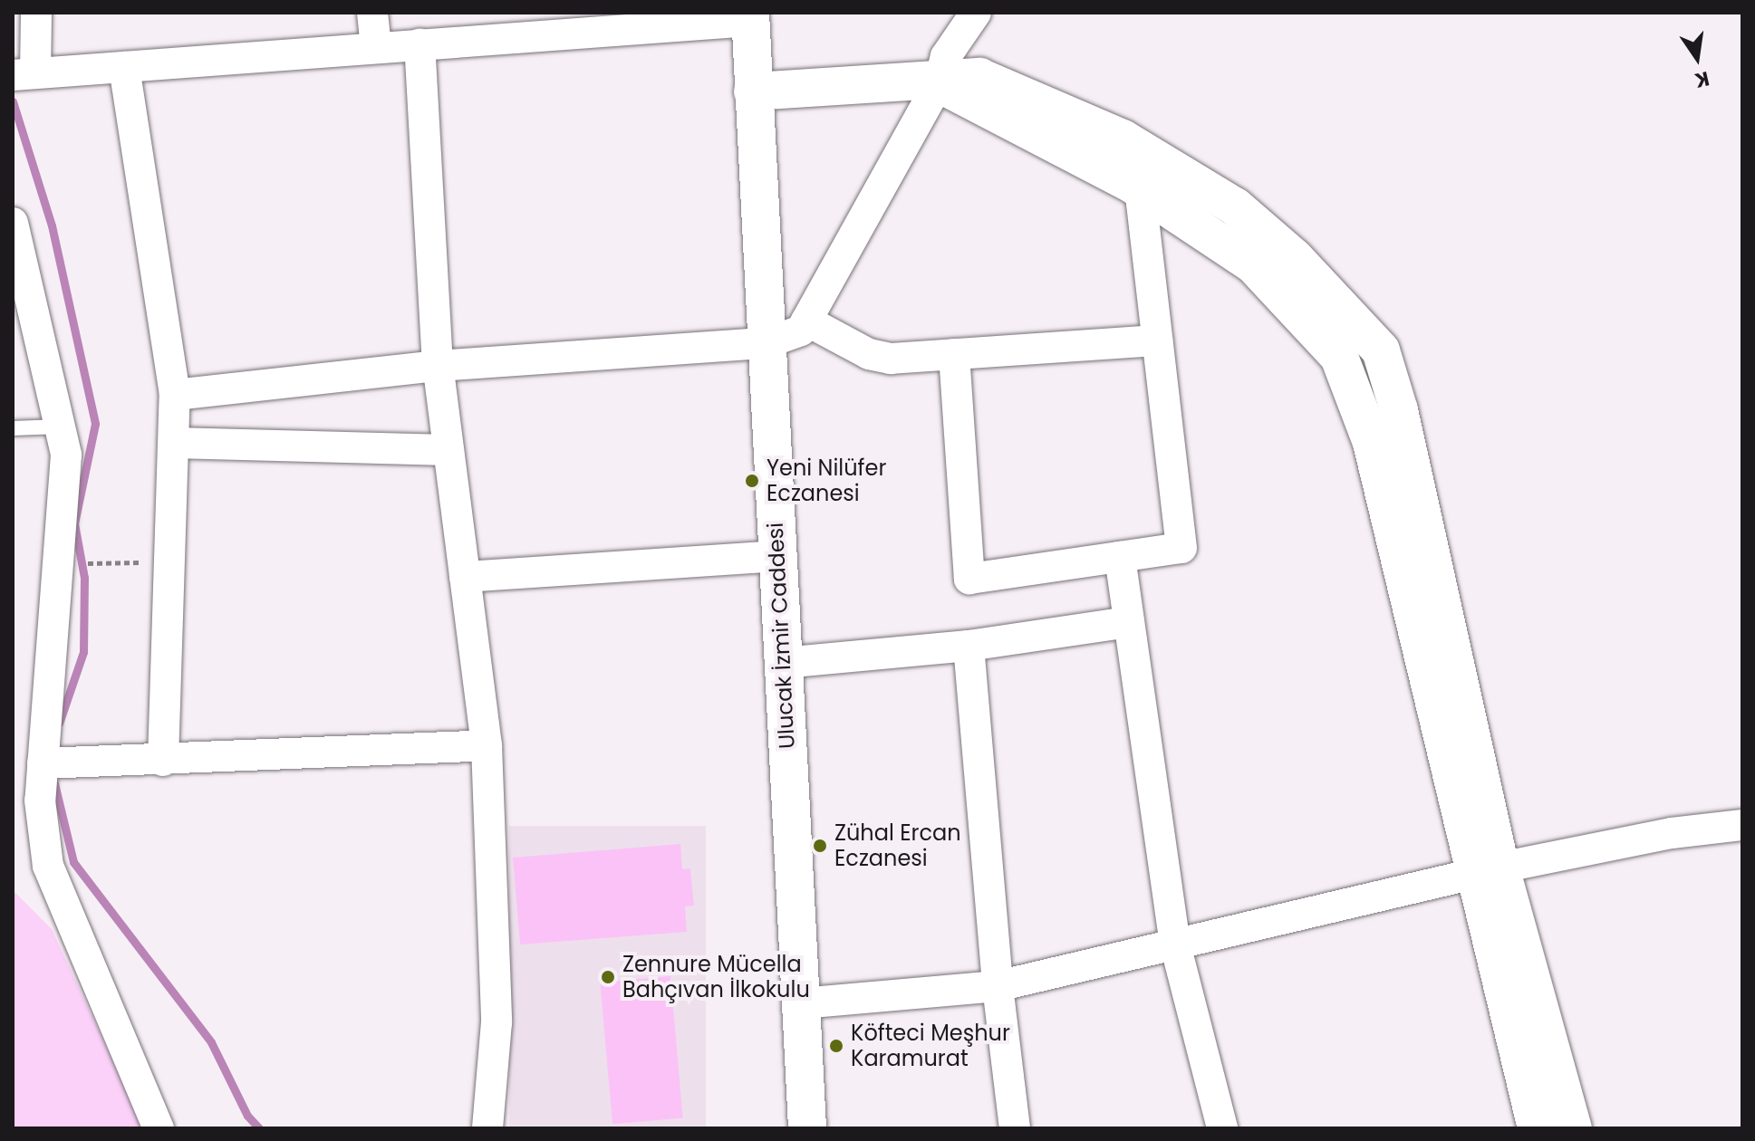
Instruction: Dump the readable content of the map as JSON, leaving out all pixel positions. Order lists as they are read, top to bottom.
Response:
{
  "streets": {
    "street": ["Ulucak İzmir Caddesi"]
  },
  "places": [
    "Yeni Nilüfer Eczanesi",
    "Zühal Ercan Eczanesi",
    "Zennure Mücella Bahçıvan İlkokulu",
    "Köfteci Meşhur Karamurat"
  ],
  "north": "bottom"
}
